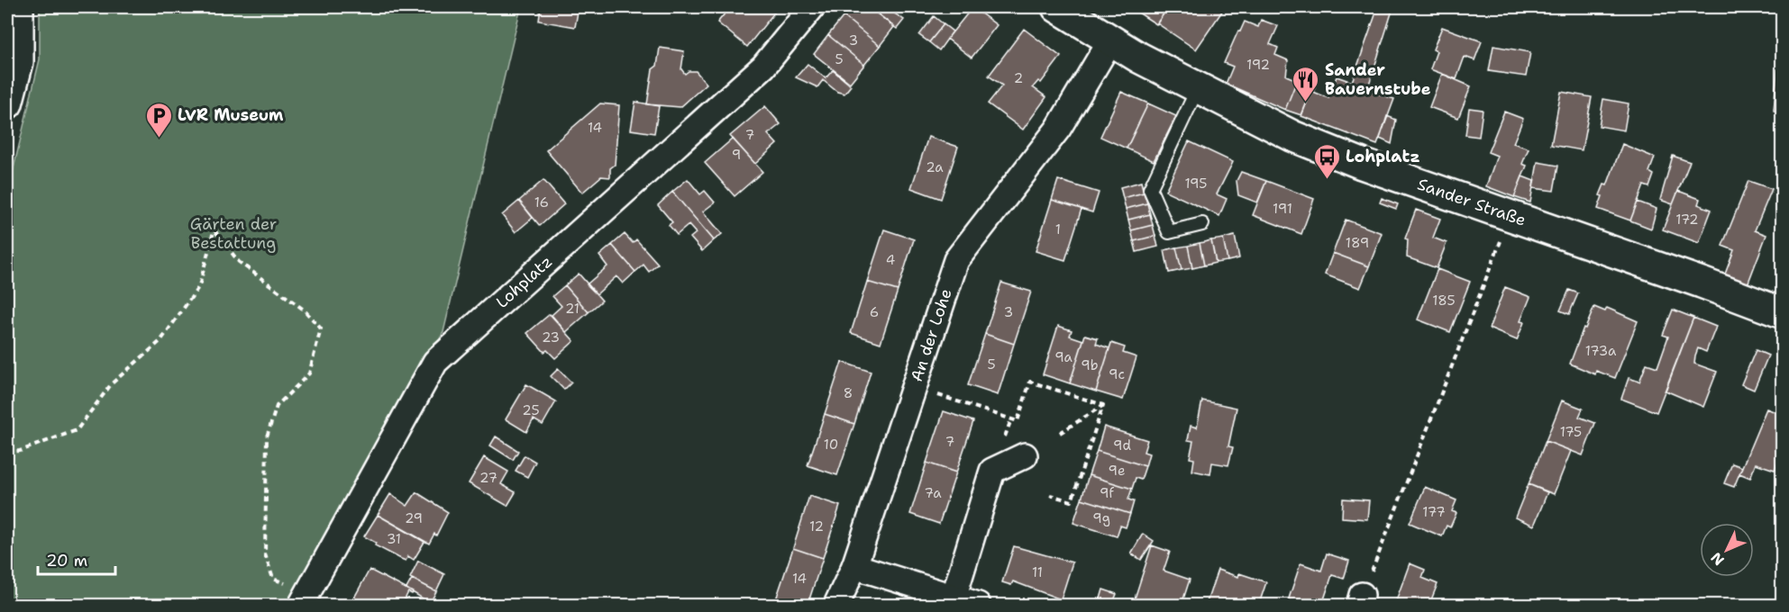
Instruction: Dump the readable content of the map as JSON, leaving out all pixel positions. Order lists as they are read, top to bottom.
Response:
{
  "streets": {
    "main road": ["Sander Straße"],
    "street": ["Lohplatz", "An der Lohe"]
  },
  "crossings": [
    ["Sander Straße", "An der Lohe"]
  ],
  "parks": ["Gärten der Bestattung"],
  "places": {
    "restaurant": ["Sander Bauernstube"],
    "parking": ["LVR Museum"],
    "bus stop": ["Lohplatz"]
  },
  "house_numbers": [
    "3",
    "5",
    "192",
    "2",
    "14",
    "7",
    "9",
    "2a",
    "195",
    "16",
    "191",
    "172",
    "1",
    "189",
    "4",
    "185",
    "21",
    "6",
    "3",
    "23",
    "173a",
    "9a",
    "5",
    "9b",
    "9c",
    "8",
    "25",
    "175",
    "7",
    "10",
    "9d",
    "9e",
    "27",
    "7a",
    "9f",
    "177",
    "29",
    "9g",
    "12",
    "31",
    "11",
    "14"
  ],
  "scale_bar": "20 m",
  "north": "bottom left"
}
